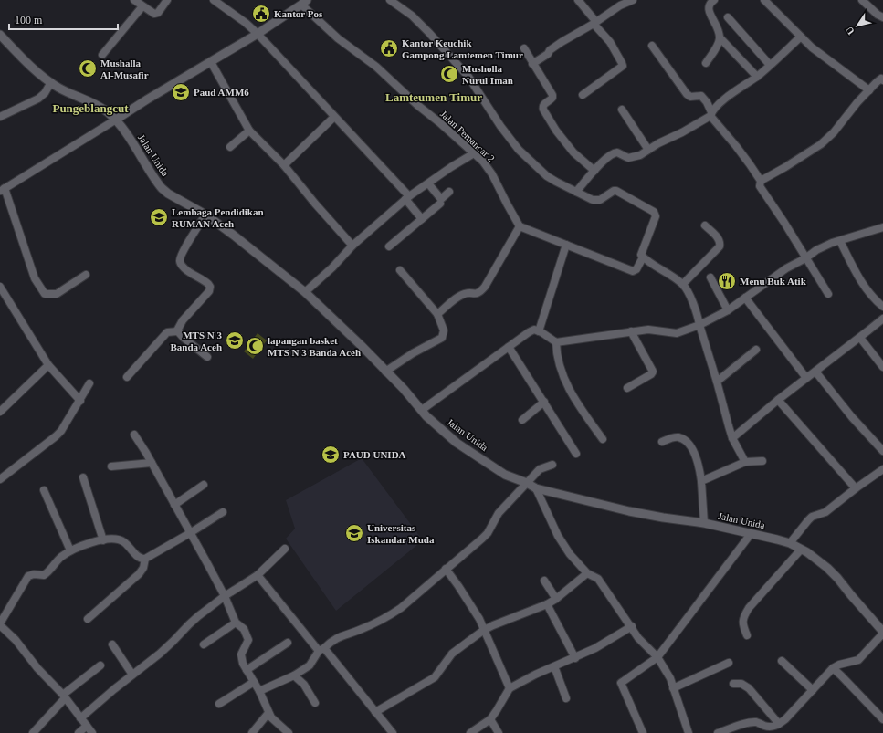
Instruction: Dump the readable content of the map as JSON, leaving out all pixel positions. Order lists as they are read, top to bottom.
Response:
{
  "streets": {
    "street": ["Jalan Pemancar 2", "Jalan Unida"]
  },
  "districts": ["Lamteumen Timur", "Pungeblangcut"],
  "places": {
    "public building": ["Kantor Pos", "Kantor Keuchik Gampong Lamtemen Timur"],
    "mosque": ["Mushalla Al-Musafir", "Musholla Nurul Iman", "lapangan basket MTS N 3 Banda Aceh"],
    "school or university": [
      "Paud AMM6",
      "Lembaga Pendidikan RUMAN Aceh",
      "MTS N 3 Banda Aceh",
      "PAUD UNIDA",
      "Universitas Iskandar Muda"
    ],
    "restaurant": ["Menu Buk Atik"]
  },
  "scale_bar": "100 m",
  "north": "bottom left"
}
